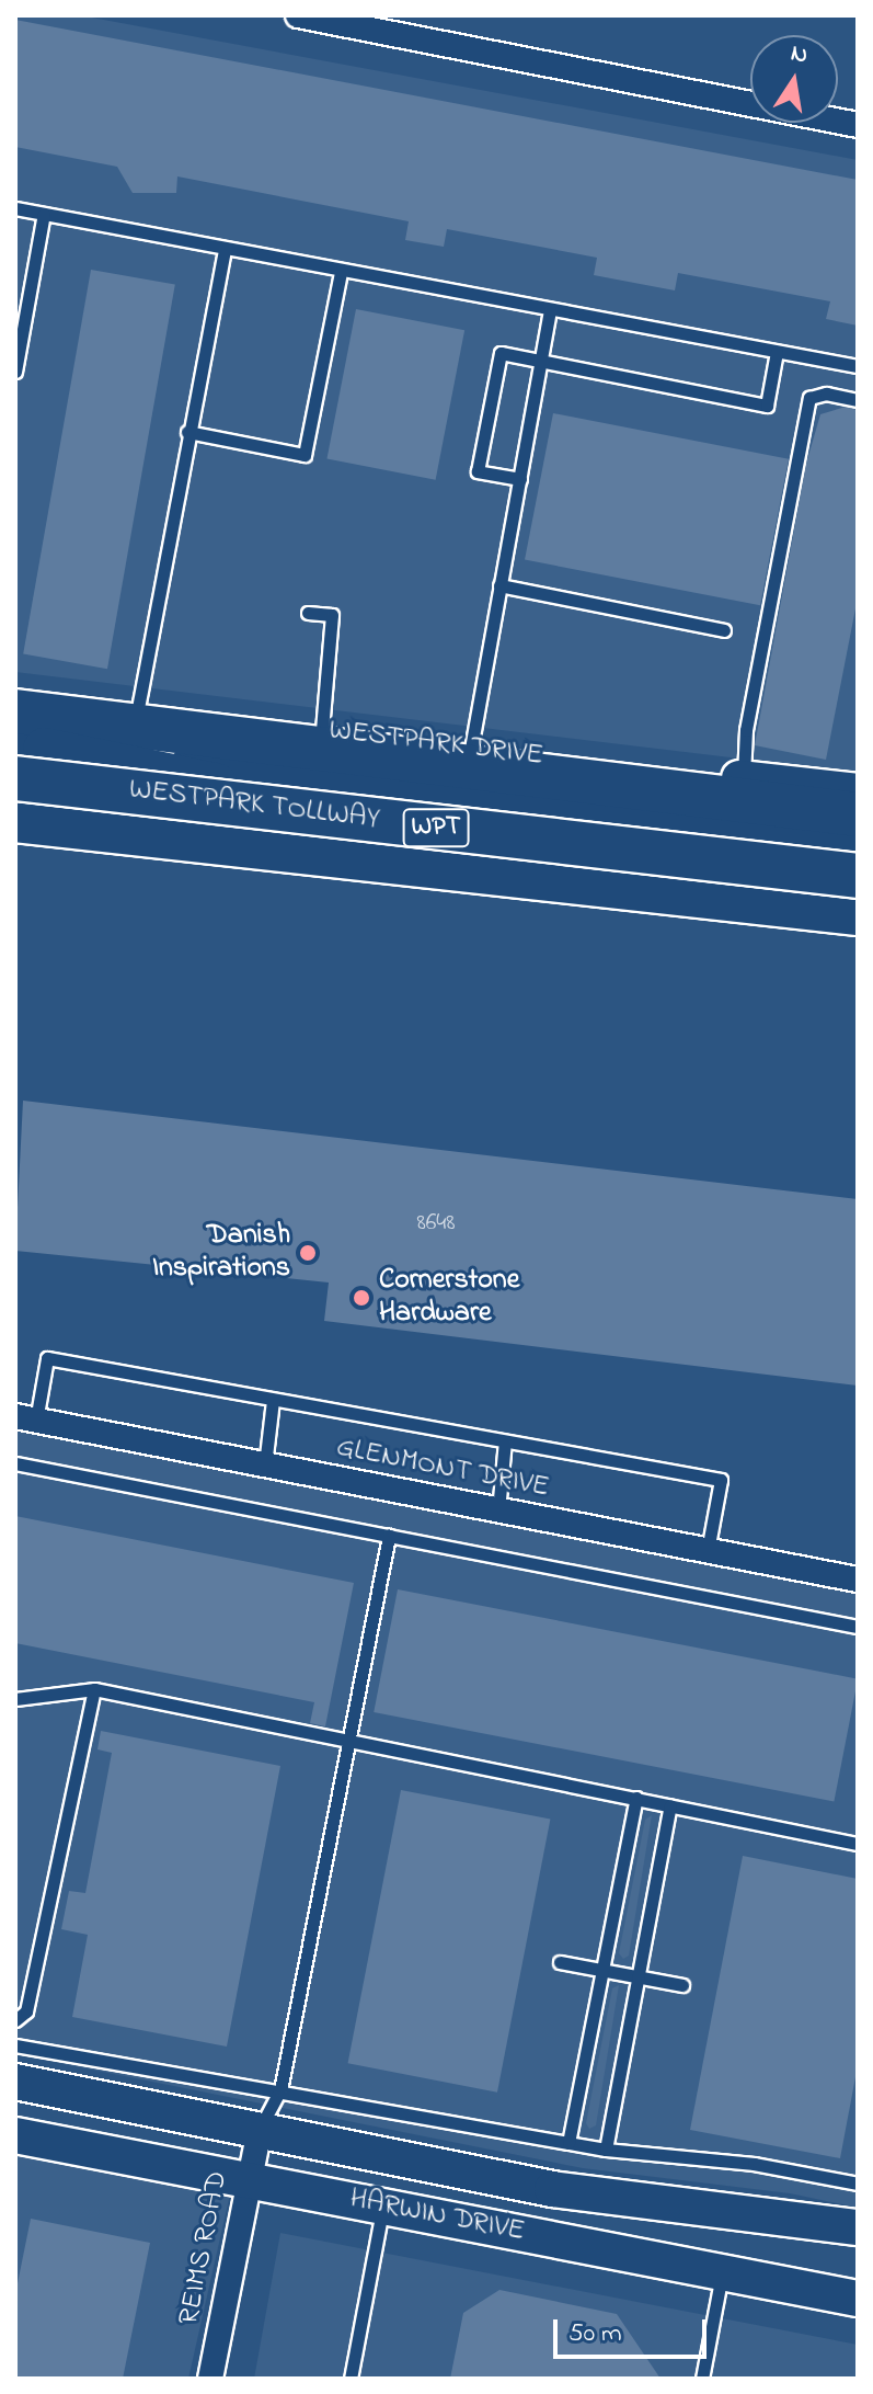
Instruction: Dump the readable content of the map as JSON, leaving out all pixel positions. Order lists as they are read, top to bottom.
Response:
{
  "streets": {
    "highway": ["WESTPARK TOLLWAY", "WPT"],
    "main road": ["WESTPARK DRIVE", "HARWIN DRIVE"],
    "street": ["GLENMONT DRIVE", "REIMS ROAD"]
  },
  "crossings": [
    ["WESTPARK DRIVE", "WESTPARK TOLLWAY"],
    ["HARWIN DRIVE", "REIMS ROAD"]
  ],
  "places": ["Danish Inspirations", "Cornerstone Hardware"],
  "house_numbers": ["8648"],
  "scale_bar": "50 m",
  "north": "top"
}
